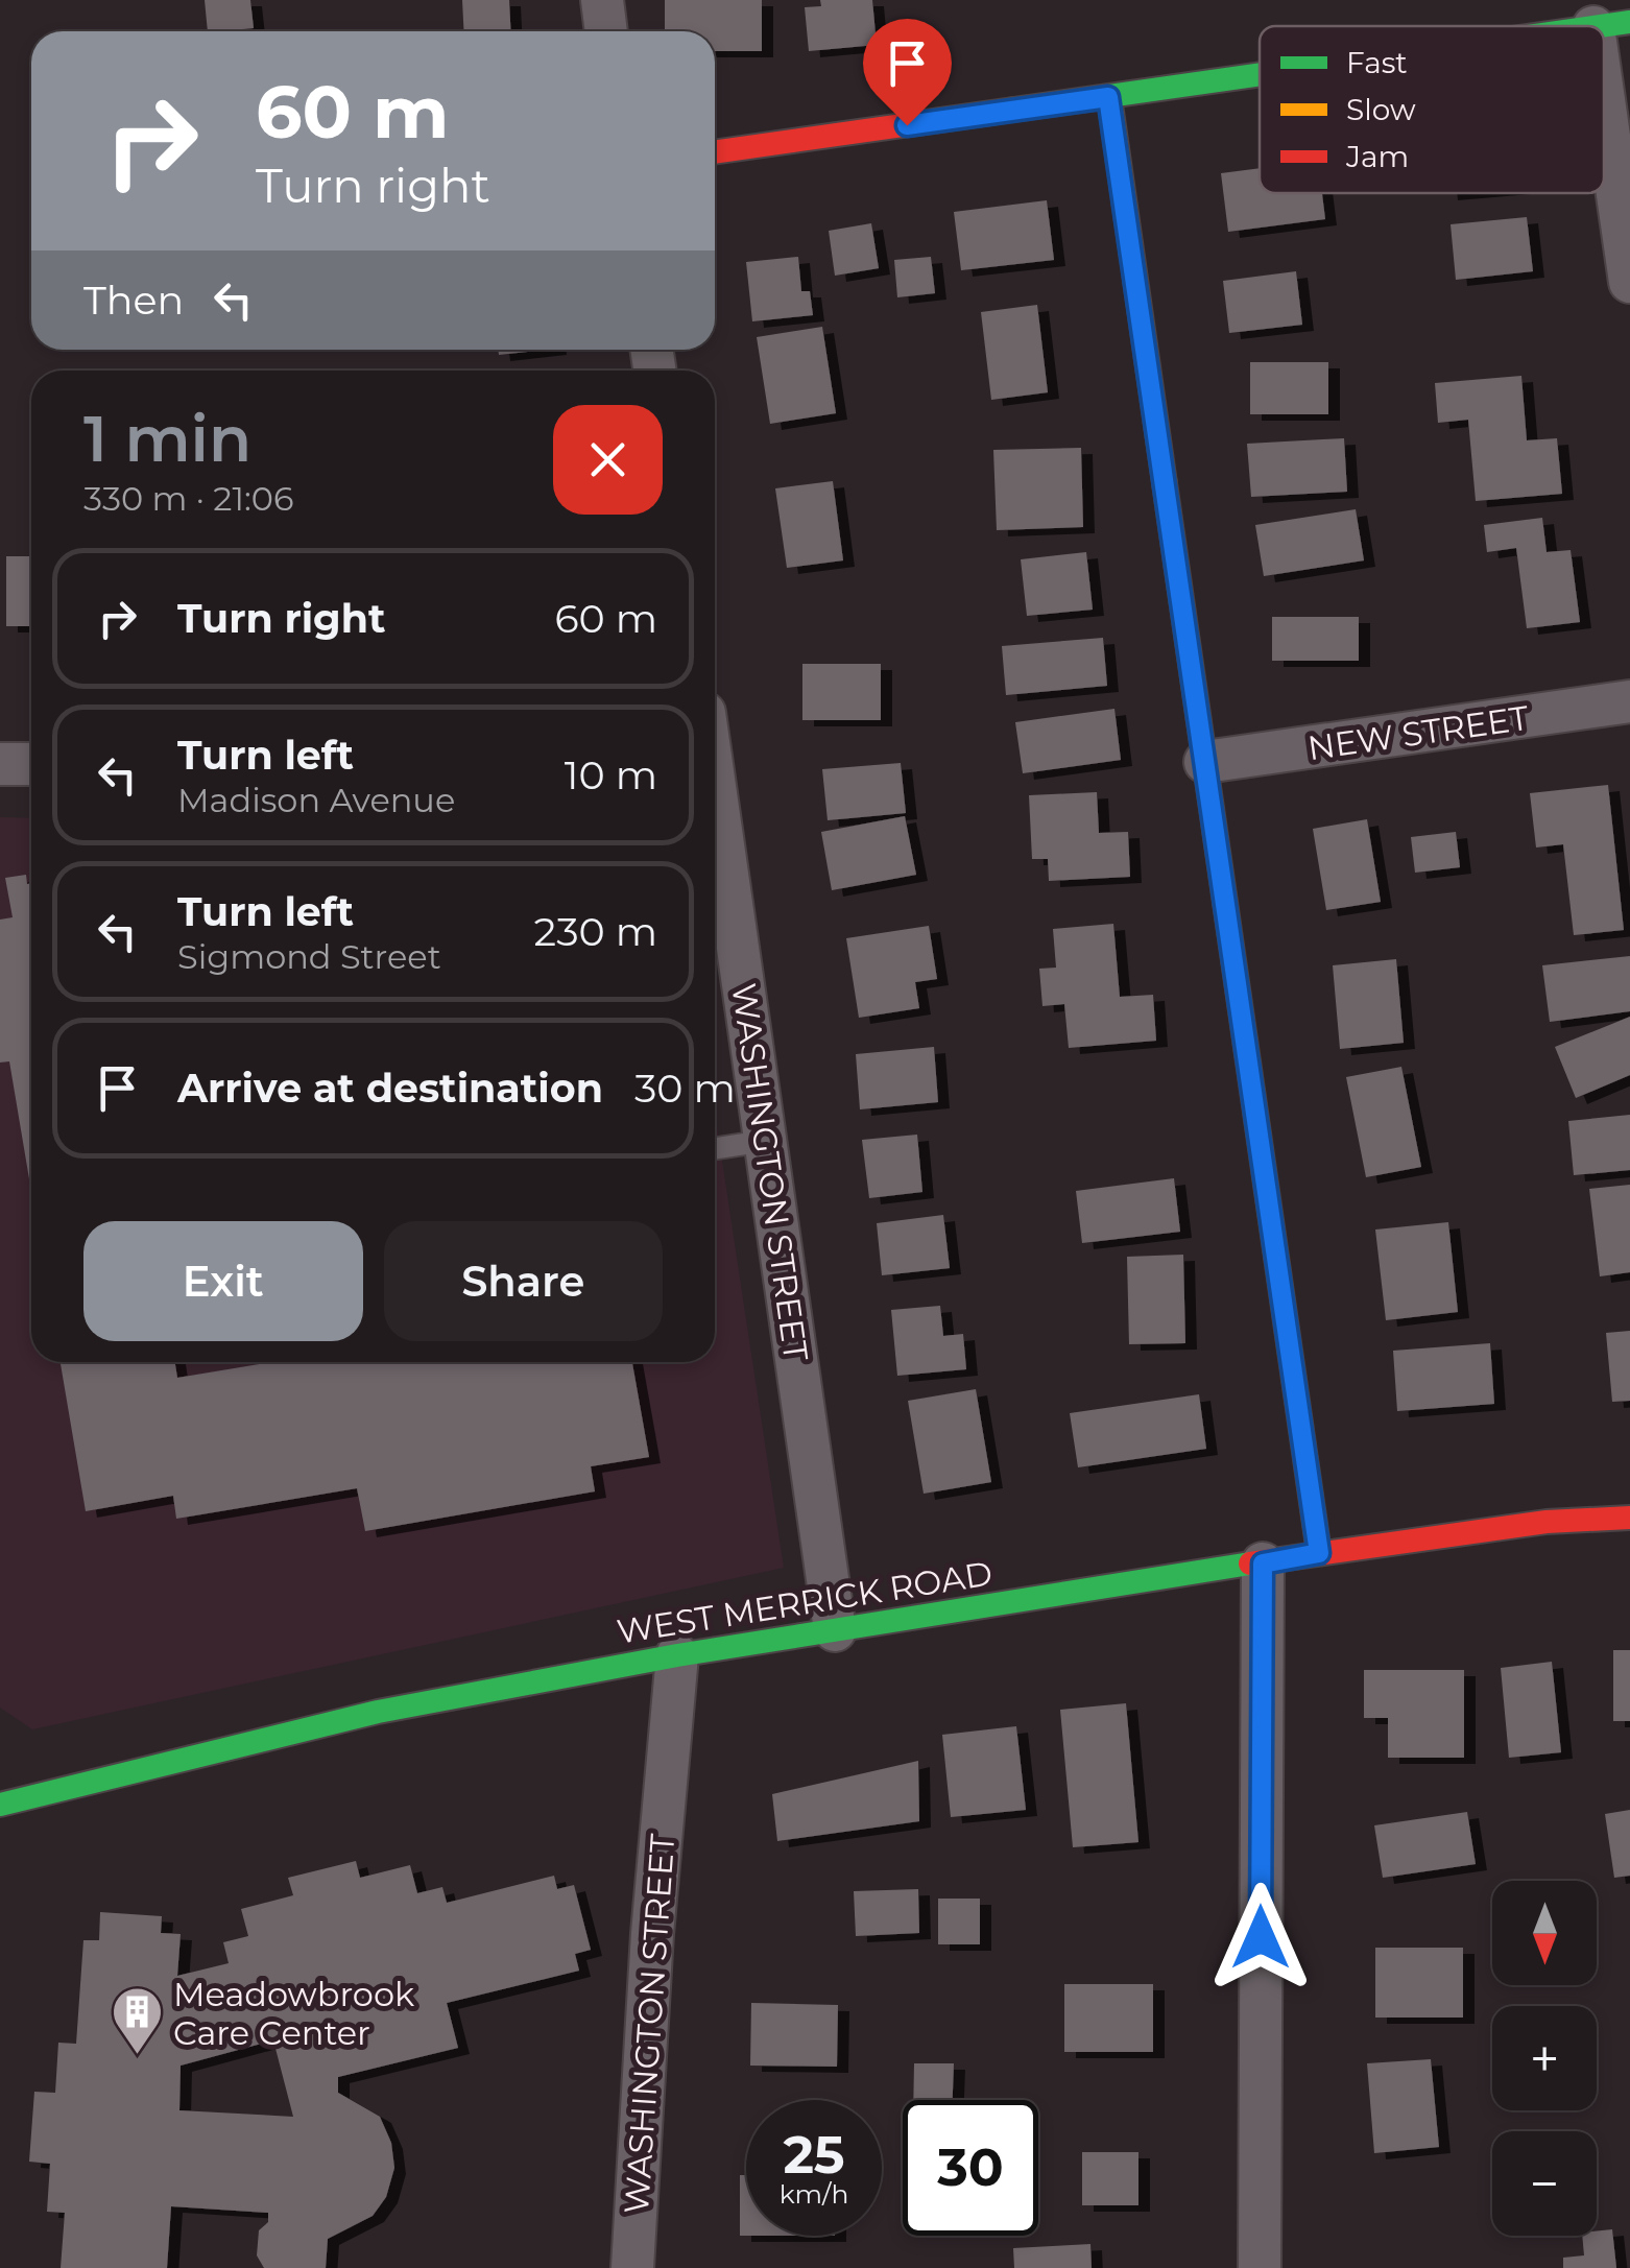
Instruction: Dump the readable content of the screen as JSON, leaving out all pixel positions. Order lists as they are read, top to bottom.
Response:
{
  "streets": {
    "street": ["NEW STREET", "WASHINGTON STREET", "WEST MERRICK ROAD"]
  },
  "crossings": [
    ["WASHINGTON STREET", "WEST MERRICK ROAD"]
  ],
  "places": {
    "building": ["Meadowbrook Care Center"]
  },
  "legend": ["Fast", "Slow", "Jam"],
  "north": "bottom",
  "page": {
    "turn": ["60 m", "Turn right"],
    "then": "Then",
    "heading": ["1 min", "330 m · 21:06"],
    "list": [
      {
        "name": "Turn right",
        "value": "60 m"
      },
      {
        "name": "Turn left",
        "note": "Madison Avenue",
        "value": "10 m"
      },
      {
        "name": "Turn left",
        "note": "Sigmond Street",
        "value": "230 m"
      },
      {
        "name": "Arrive at destination",
        "value": "30 m"
      }
    ],
    "buttons": ["Exit", "Share"],
    "map_buttons": ["+", "−"],
    "speed": "25 km/h",
    "limit": "30"
  }
}
